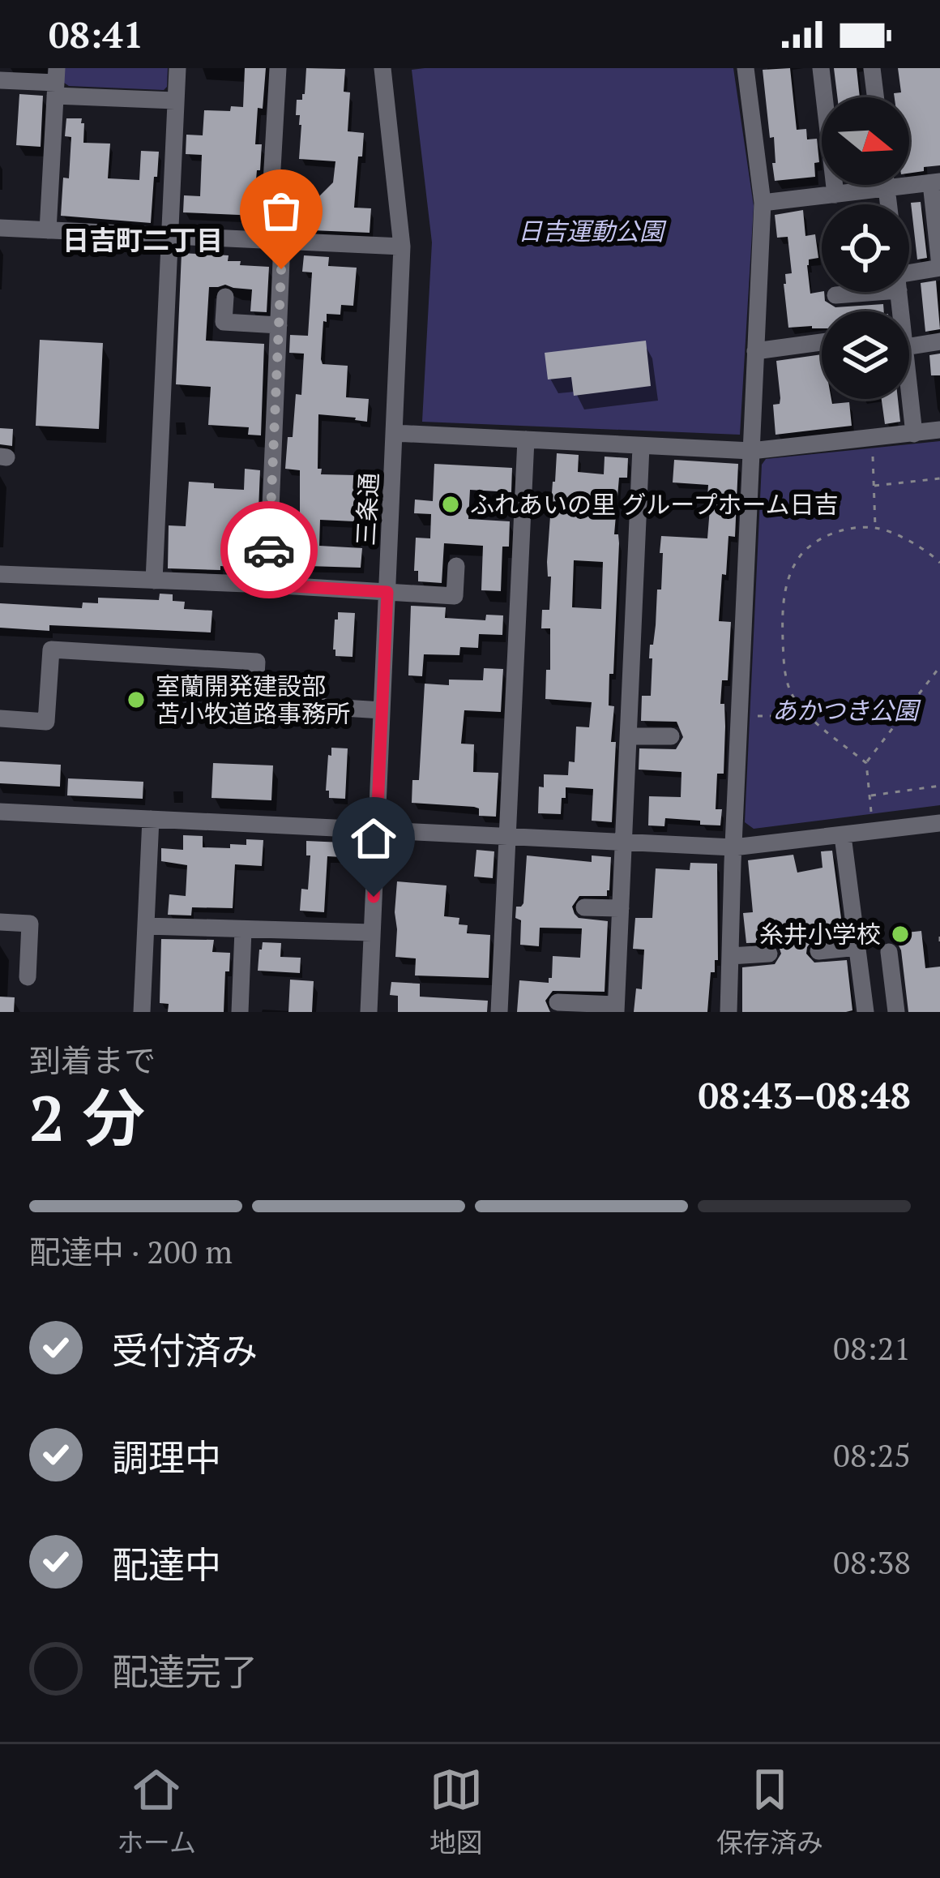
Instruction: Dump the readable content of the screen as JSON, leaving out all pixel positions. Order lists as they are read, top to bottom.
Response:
{
  "streets": {
    "street": ["三条通"]
  },
  "districts": ["日吉町二丁目"],
  "parks": ["日吉運動公園", "あかつき公園"],
  "places": ["ふれあいの里 グループホーム日吉", "室蘭開発建設部 苫小牧道路事務所", "糸井小学校"],
  "north": "right",
  "page": {
    "status": "08:41",
    "heading": ["2 分", "到着まで", "08:43–08:48"],
    "bar": "配達中 · 200 m",
    "list": [
      ["受付済み", "08:21"],
      ["調理中", "08:25"],
      ["配達中", "08:38"],
      "配達完了"
    ],
    "tabs": ["ホーム", "地図", "保存済み"]
  }
}
